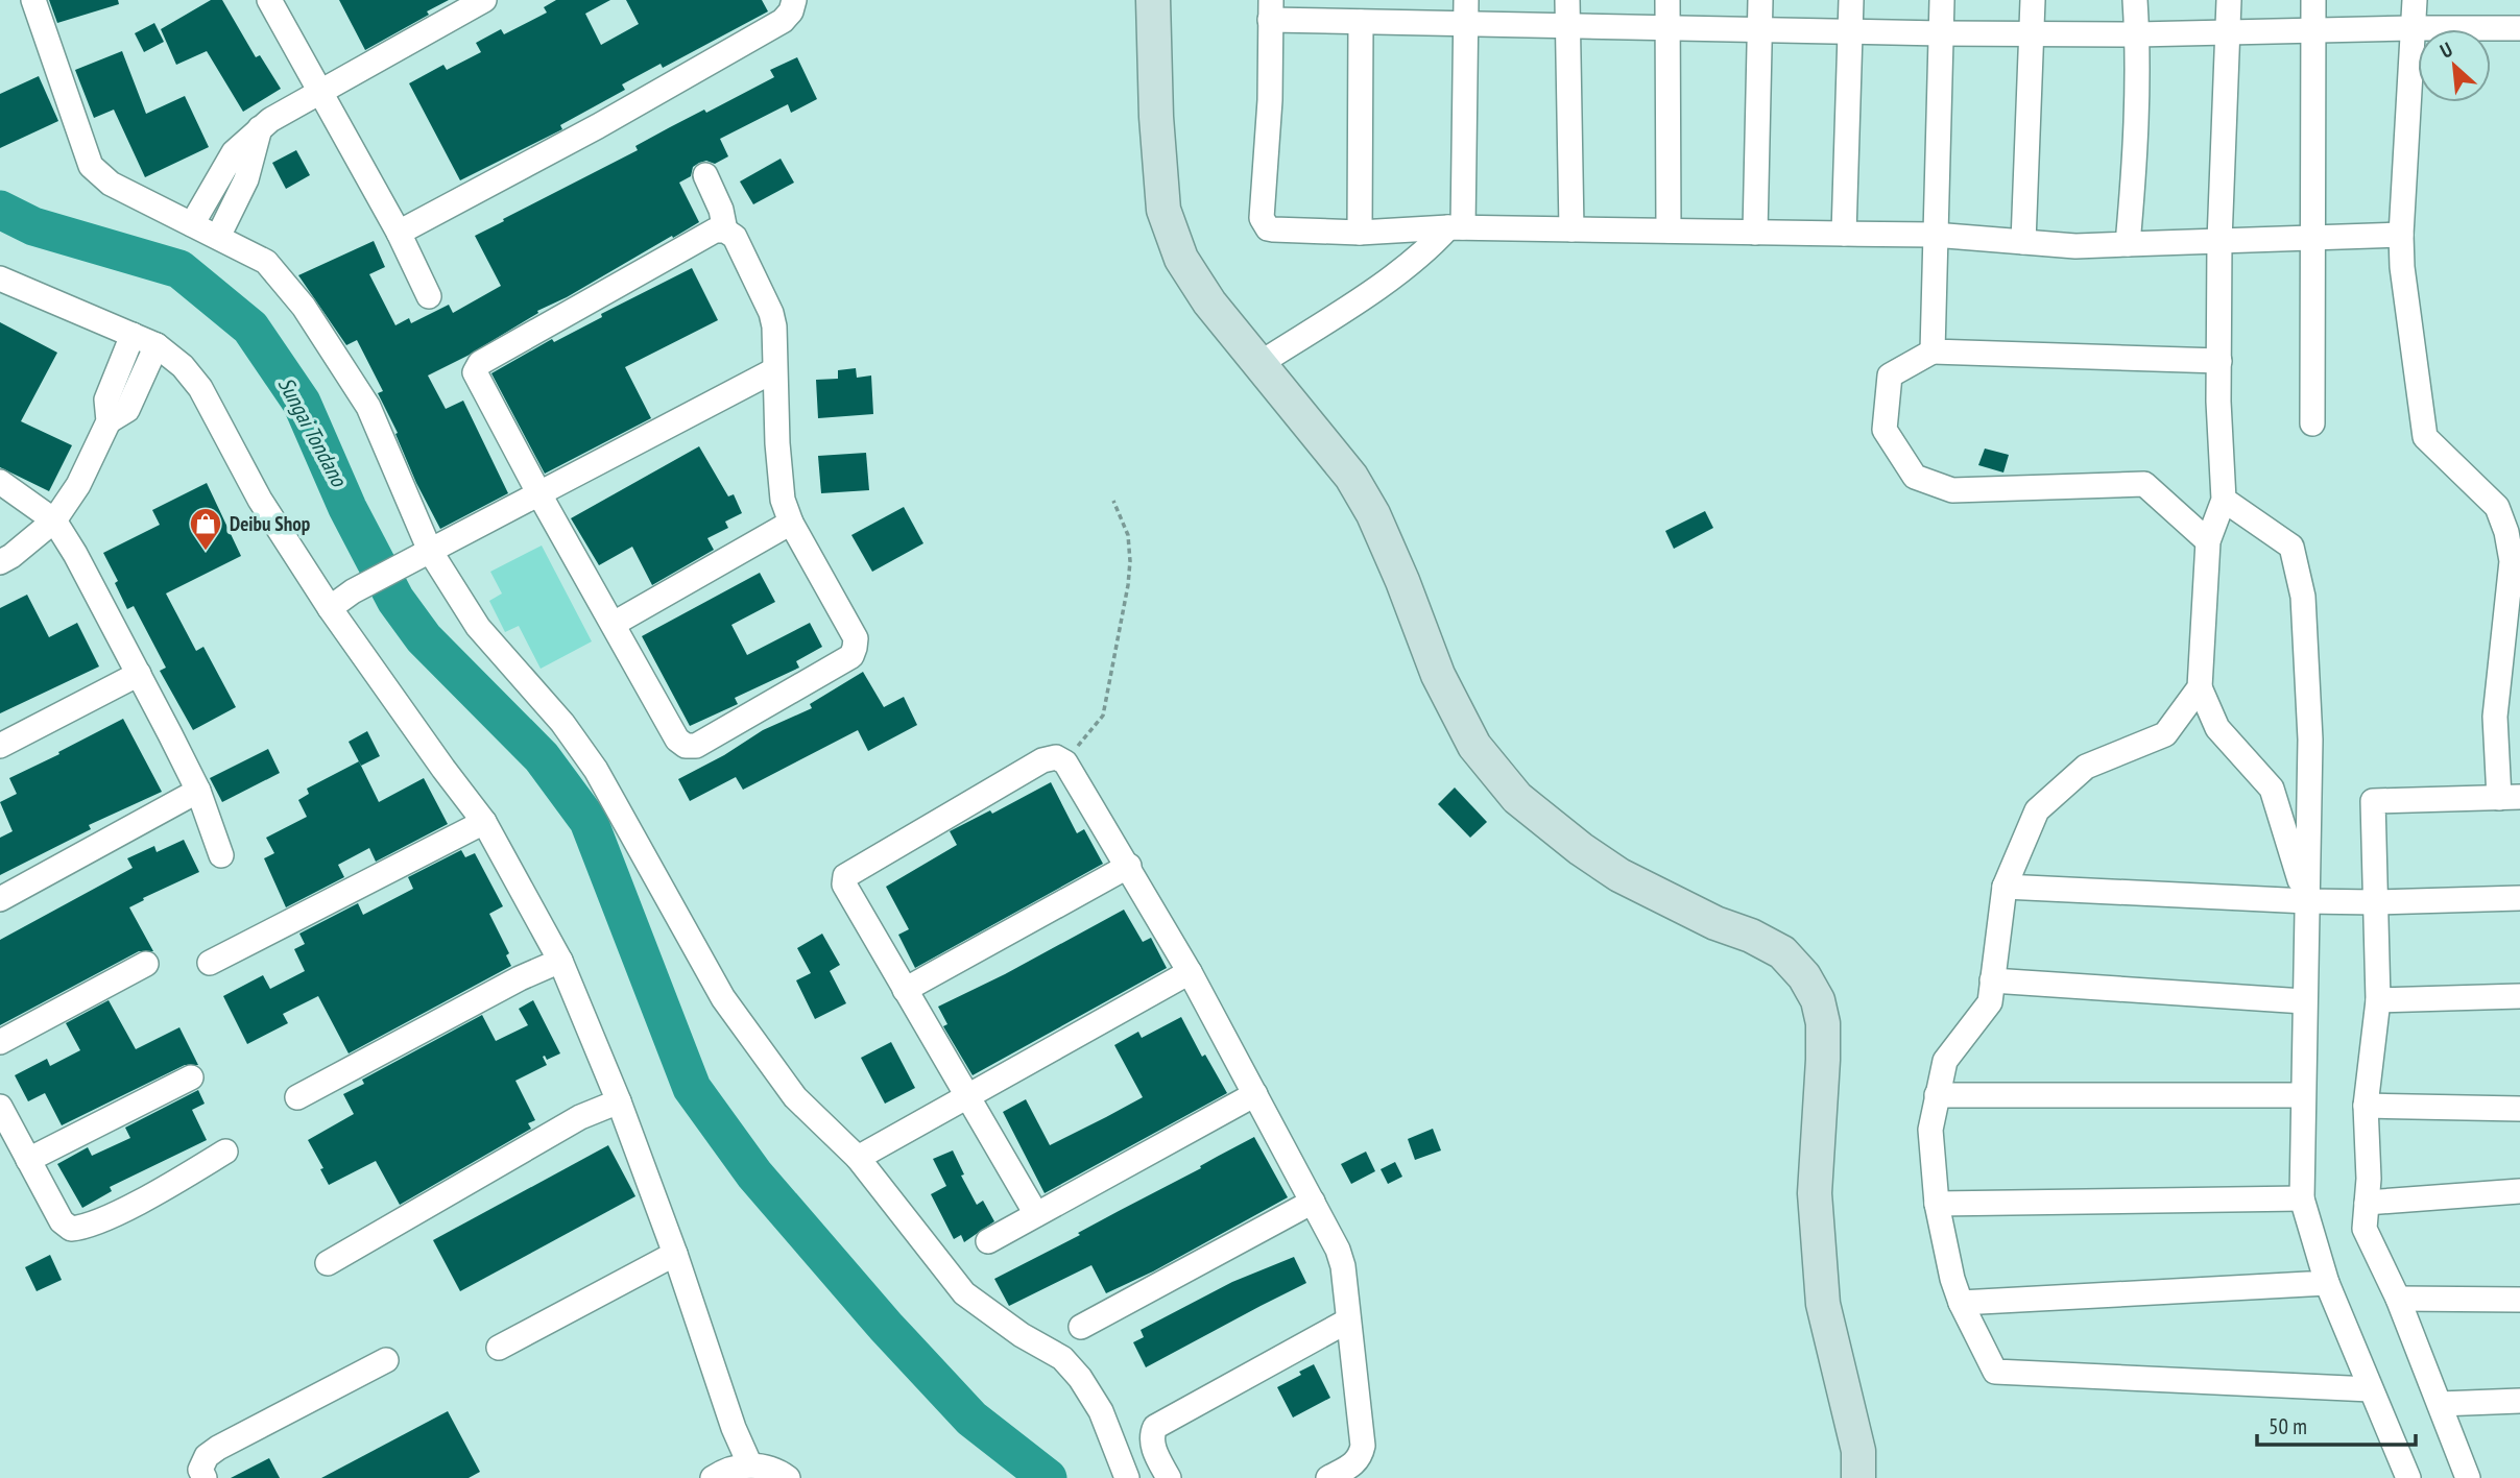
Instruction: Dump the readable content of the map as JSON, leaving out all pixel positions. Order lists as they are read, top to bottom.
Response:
{
  "water": ["Sungai Tondano"],
  "places": {
    "shop": ["Deibu Shop"]
  },
  "scale_bar": "50 m",
  "north": "top left"
}
